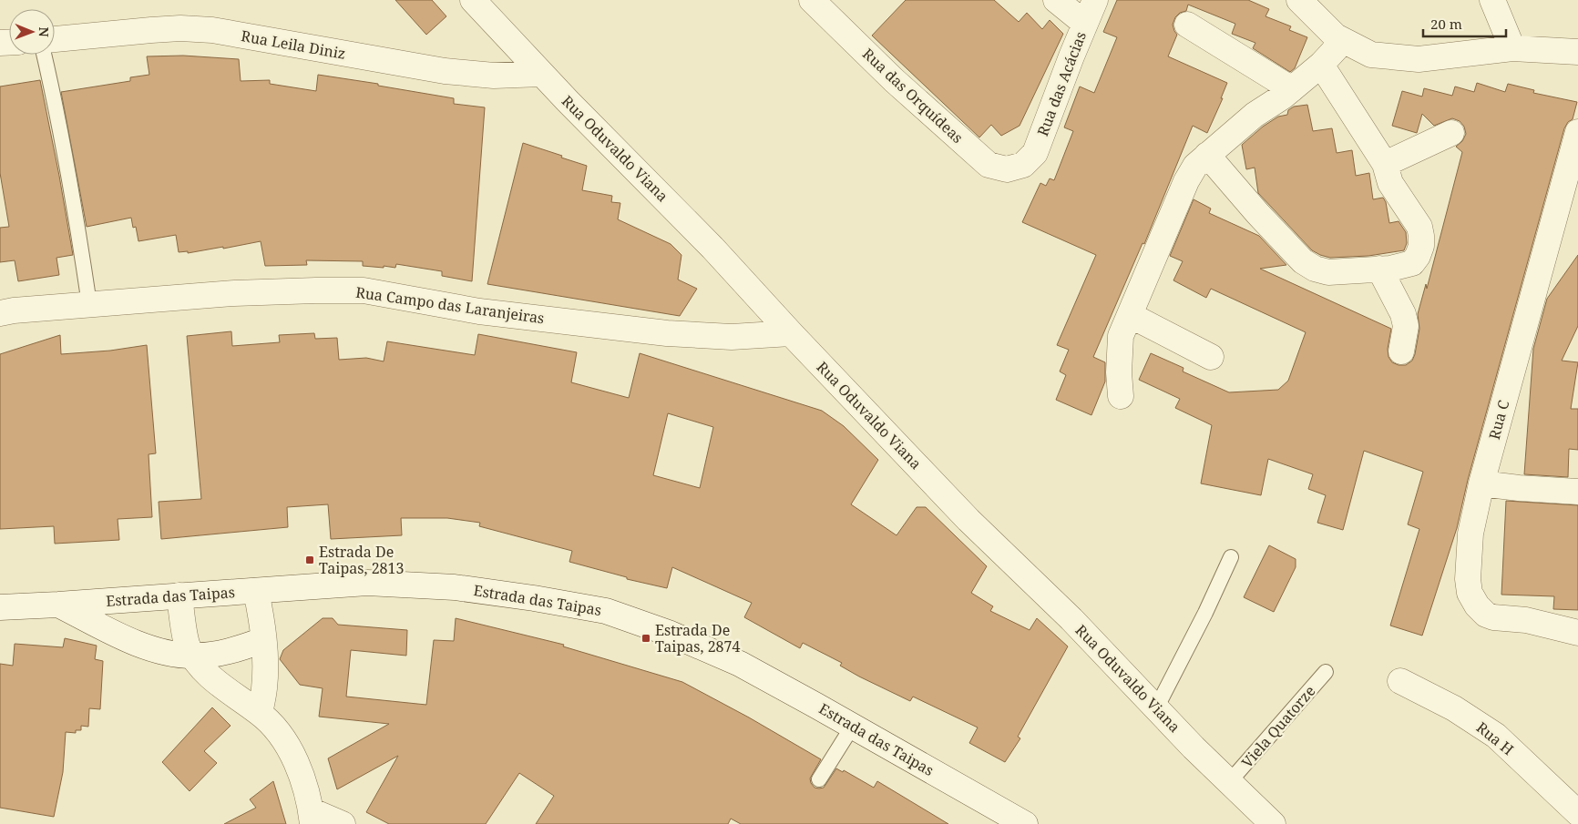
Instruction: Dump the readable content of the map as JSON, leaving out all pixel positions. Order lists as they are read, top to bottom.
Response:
{
  "streets": {
    "street": [
      "Rua Leila Diniz",
      "Rua das Acácias",
      "Rua das Orquídeas",
      "Rua Oduvaldo Viana",
      "Rua Campo das Laranjeiras",
      "Rua C",
      "Estrada das Taipas",
      "Rua H"
    ],
    "lane": ["Viela Quatorze"]
  },
  "crossings": [
    ["Rua Leila Diniz", "Rua Oduvaldo Viana"],
    ["Rua das Acácias", "Rua das Orquídeas"],
    ["Rua Oduvaldo Viana", "Rua Campo das Laranjeiras"],
    ["Rua Oduvaldo Viana", "Viela Quatorze"]
  ],
  "places": {
    "transit": ["Estrada De Taipas, 2813", "Estrada De Taipas, 2874"]
  },
  "scale_bar": "20 m",
  "north": "right"
}
